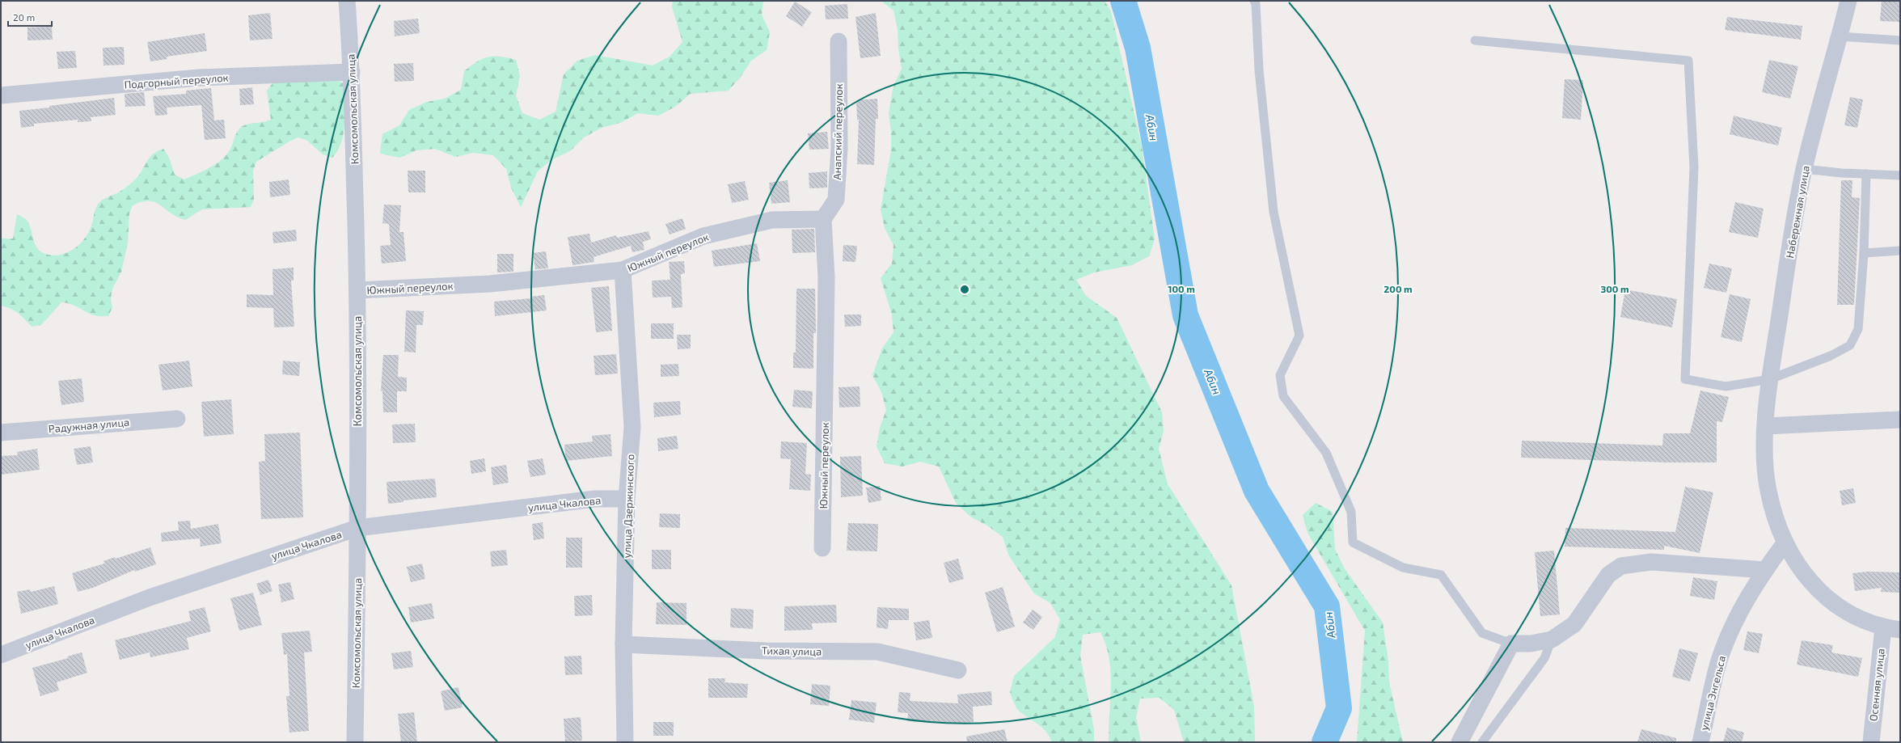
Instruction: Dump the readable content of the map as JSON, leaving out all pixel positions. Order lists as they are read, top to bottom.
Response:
{
  "streets": {
    "street": [
      "Подгорный переулок",
      "Комсомольская улица",
      "Анапский переулок",
      "Набережная улица",
      "Южный переулок",
      "Радужная улица",
      "улица Чкалова",
      "улица Дзержинского",
      "Тихая улица",
      "Осенняя улица",
      "улица Энгельса"
    ]
  },
  "crossings": [
    ["Подгорный переулок", "Комсомольская улица"],
    ["Комсомольская улица", "Южный переулок"],
    ["Комсомольская улица", "улица Чкалова"],
    ["Анапский переулок", "Южный переулок"],
    ["Набережная улица", "Осенняя улица"],
    ["Набережная улица", "улица Энгельса"],
    ["Южный переулок", "улица Дзержинского"],
    ["улица Чкалова", "улица Дзержинского"],
    ["улица Дзержинского", "Тихая улица"]
  ],
  "water": ["Абин"],
  "scale_bar": "20 m",
  "rings": ["100 m", "200 m", "300 m"]
}
